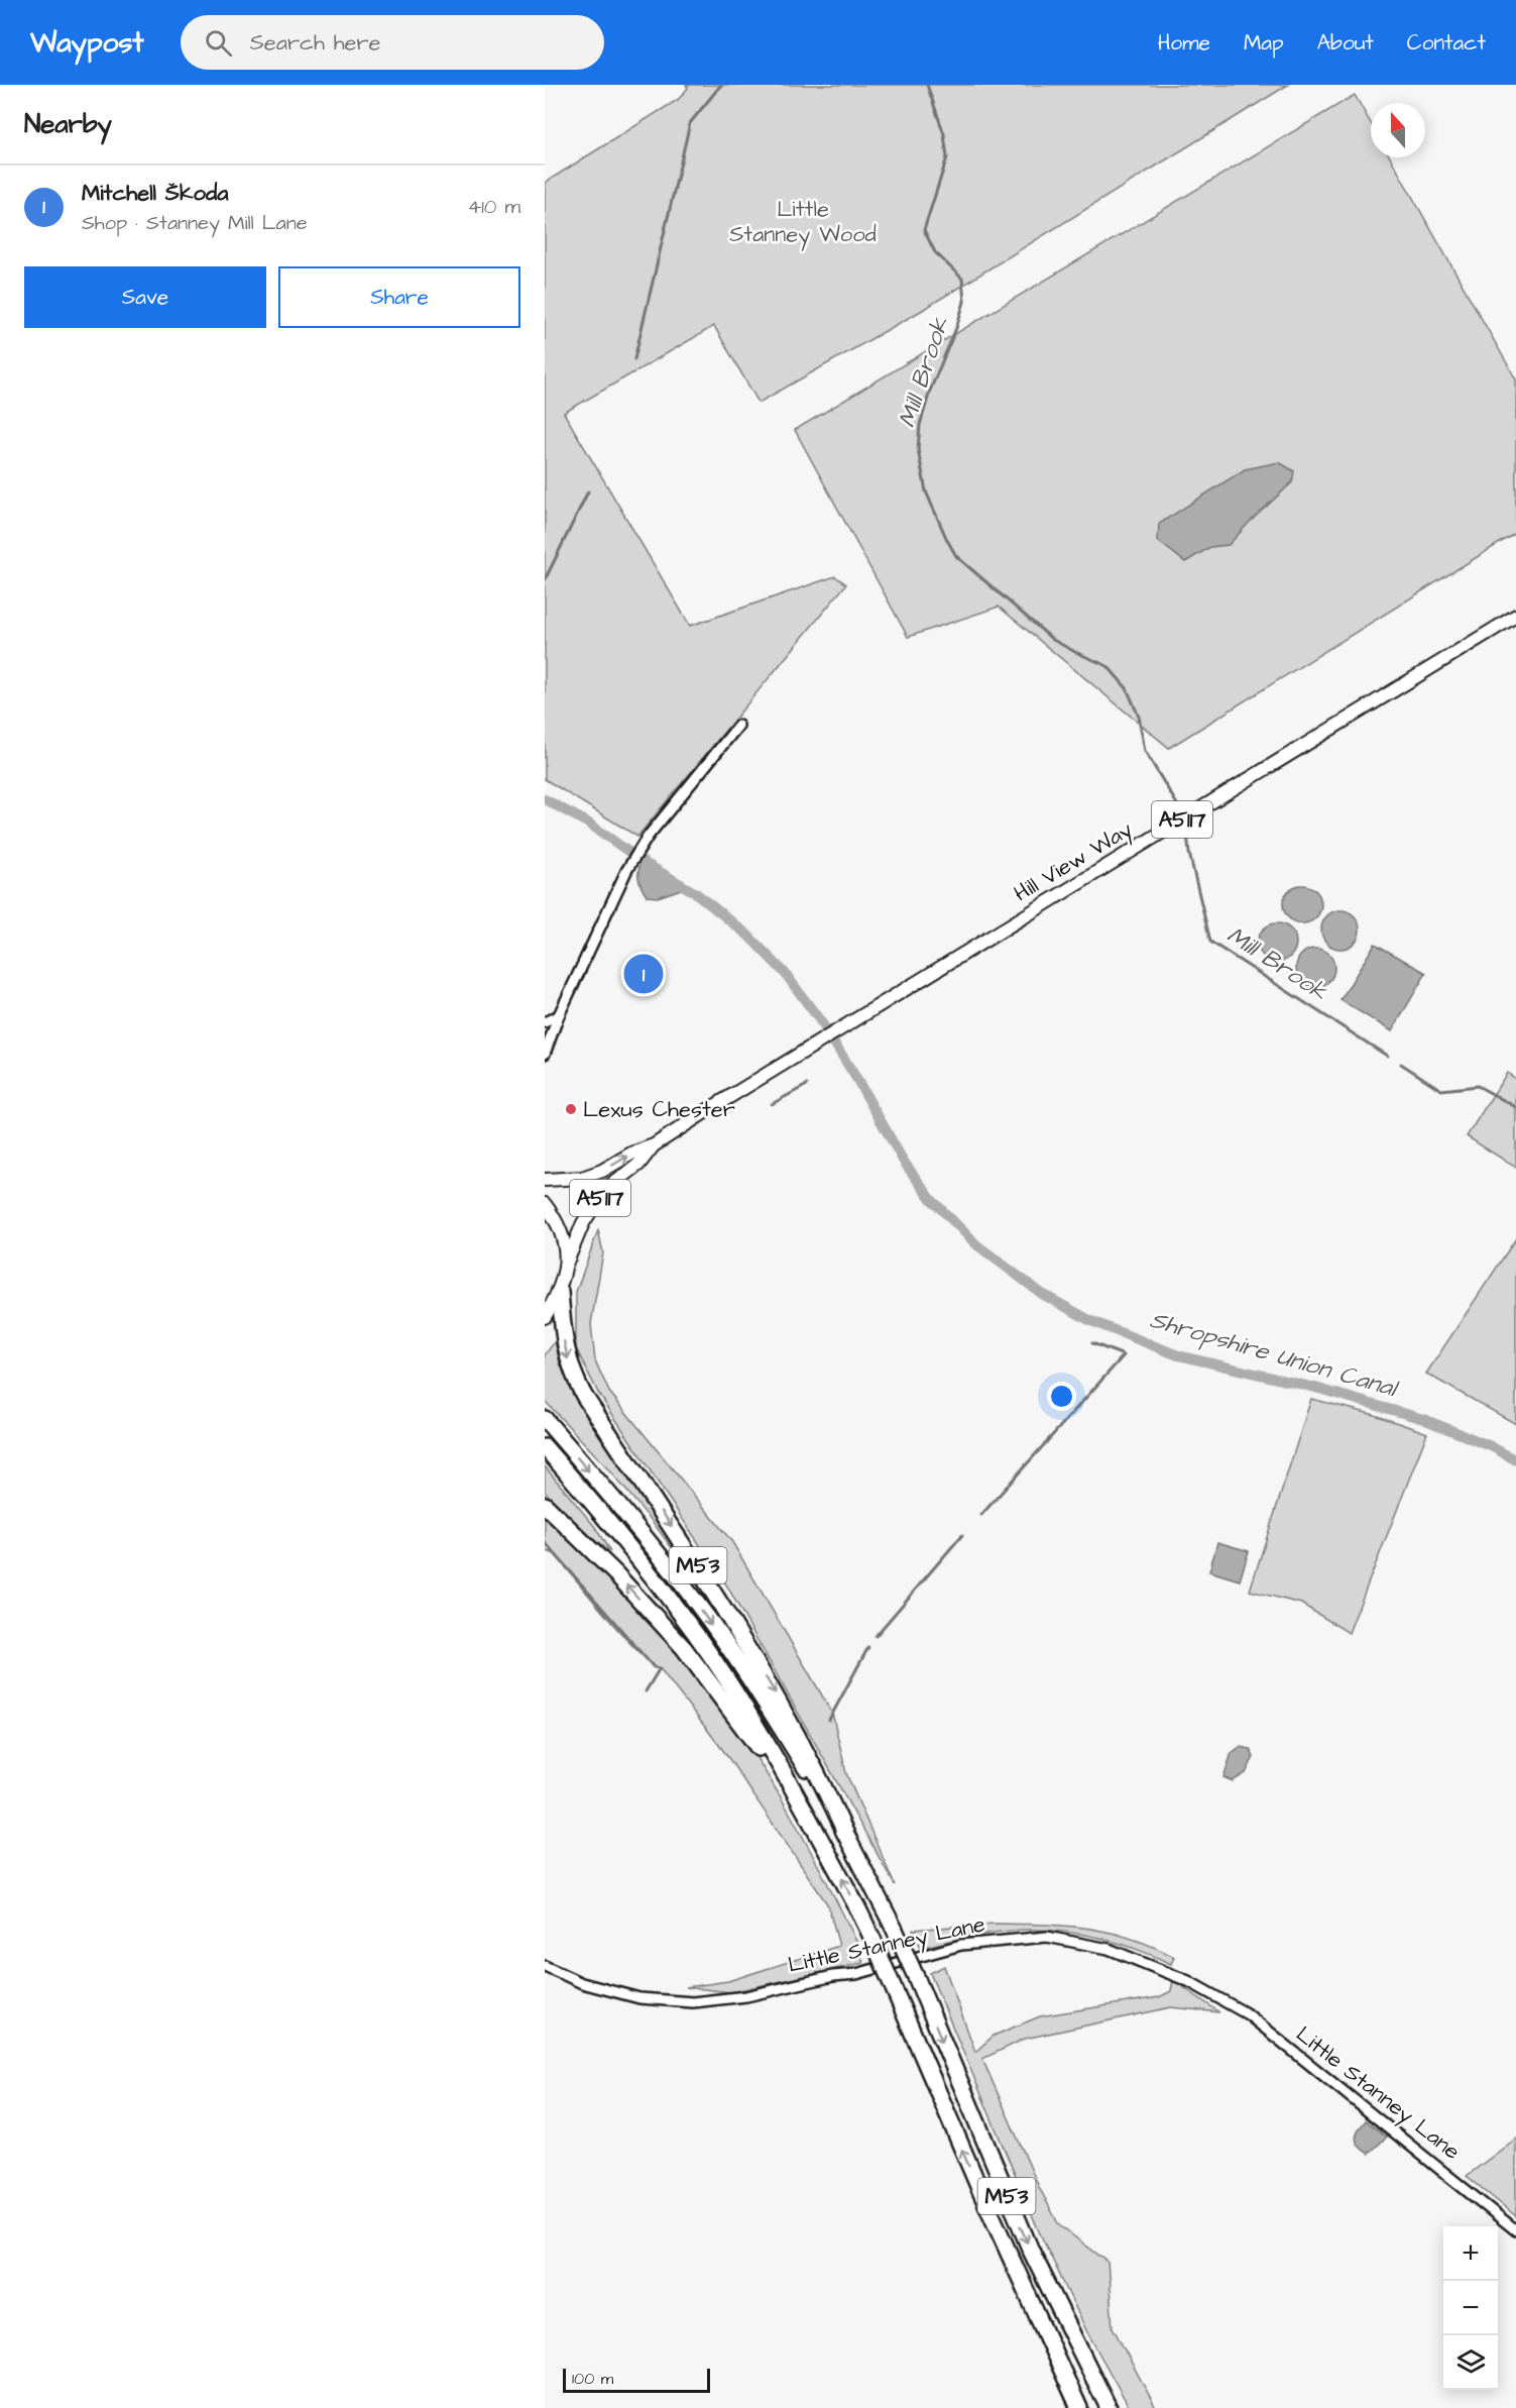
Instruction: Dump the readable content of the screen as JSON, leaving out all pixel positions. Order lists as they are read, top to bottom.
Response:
{
  "streets": {
    "highway": ["M53"],
    "main road": ["A5117", "Hill View Way"],
    "street": ["Little Stanney Lane"]
  },
  "water": ["Mill Brook", "Shropshire Union Canal"],
  "parks": ["Little Stanney Wood"],
  "places": ["Lexus Chester"],
  "scale_bar": "100 m",
  "north": "top",
  "page": {
    "header": "Waypost",
    "search": "Search here",
    "nav": [
      "Home",
      "Map",
      "About",
      "Contact"
    ],
    "heading": "Nearby",
    "list": [
      {
        "mark": "1",
        "name": "Mitchell Škoda",
        "note": "Shop · Stanney Mill Lane",
        "value": "410 m"
      }
    ],
    "buttons": ["Save", "Share"],
    "pins": "1",
    "map_buttons": ["+", "−"],
    "scale": "100 m"
  }
}
